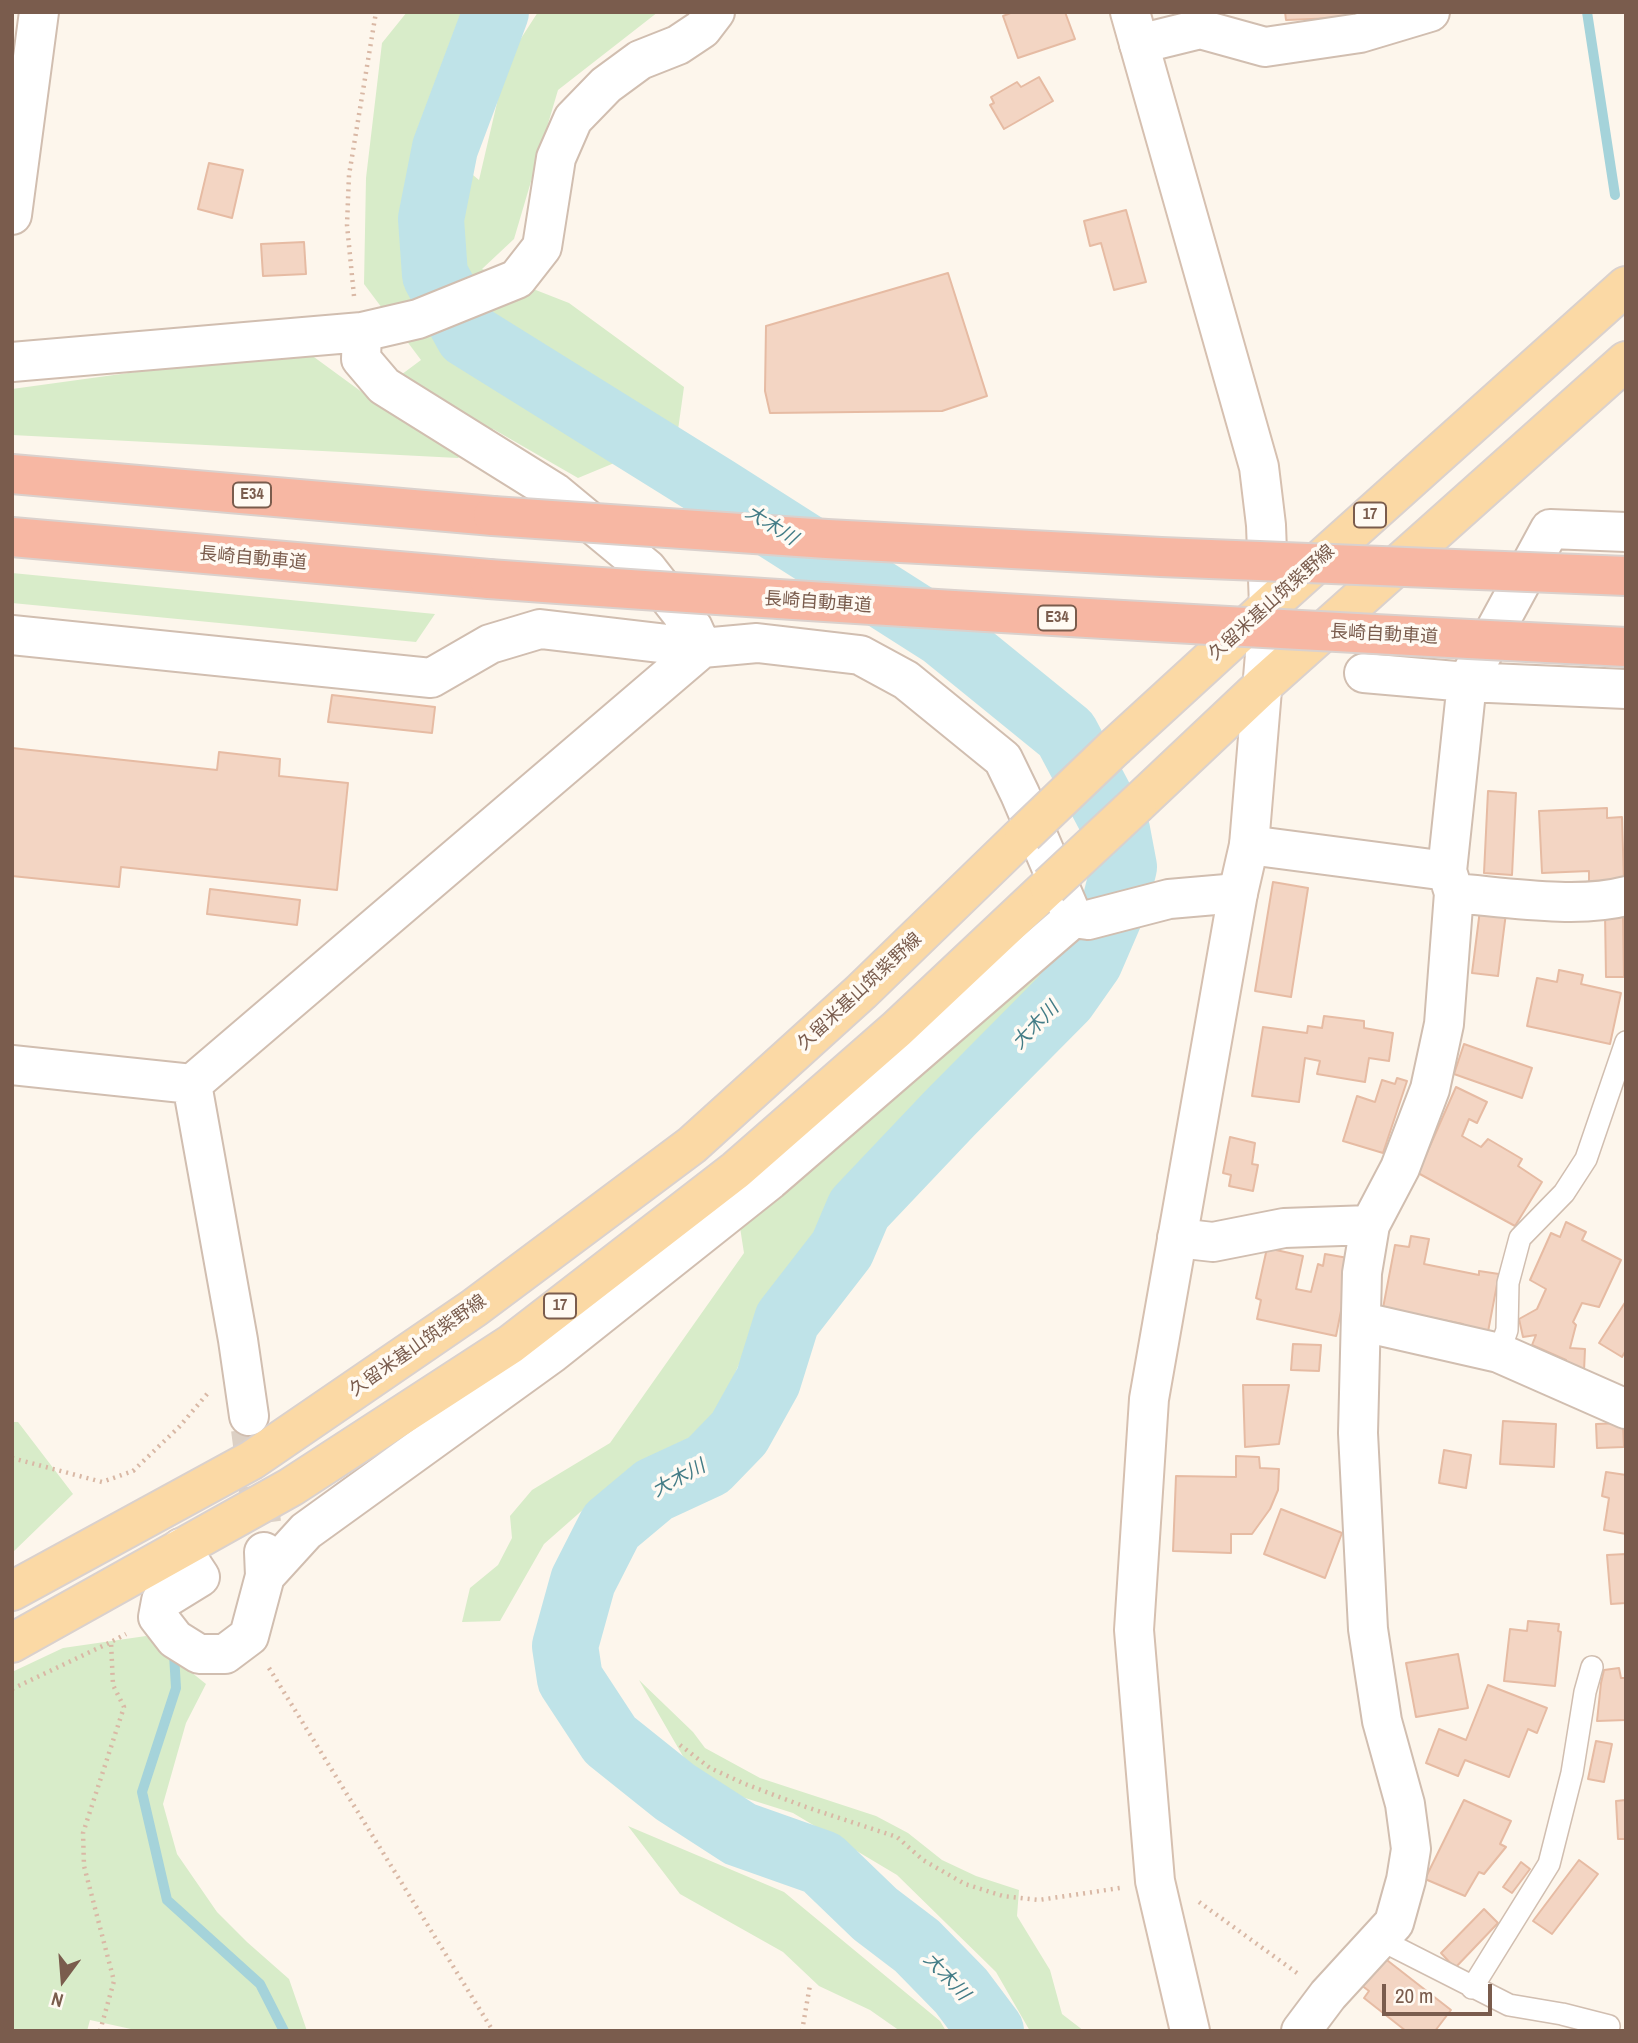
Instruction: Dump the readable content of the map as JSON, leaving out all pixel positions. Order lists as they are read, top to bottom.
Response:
{
  "streets": {
    "highway": ["E34", "長崎自動車道"],
    "main road": ["17", "久留米基山筑紫野線"]
  },
  "water": ["大木川"],
  "scale_bar": "20 m",
  "north": "bottom"
}
